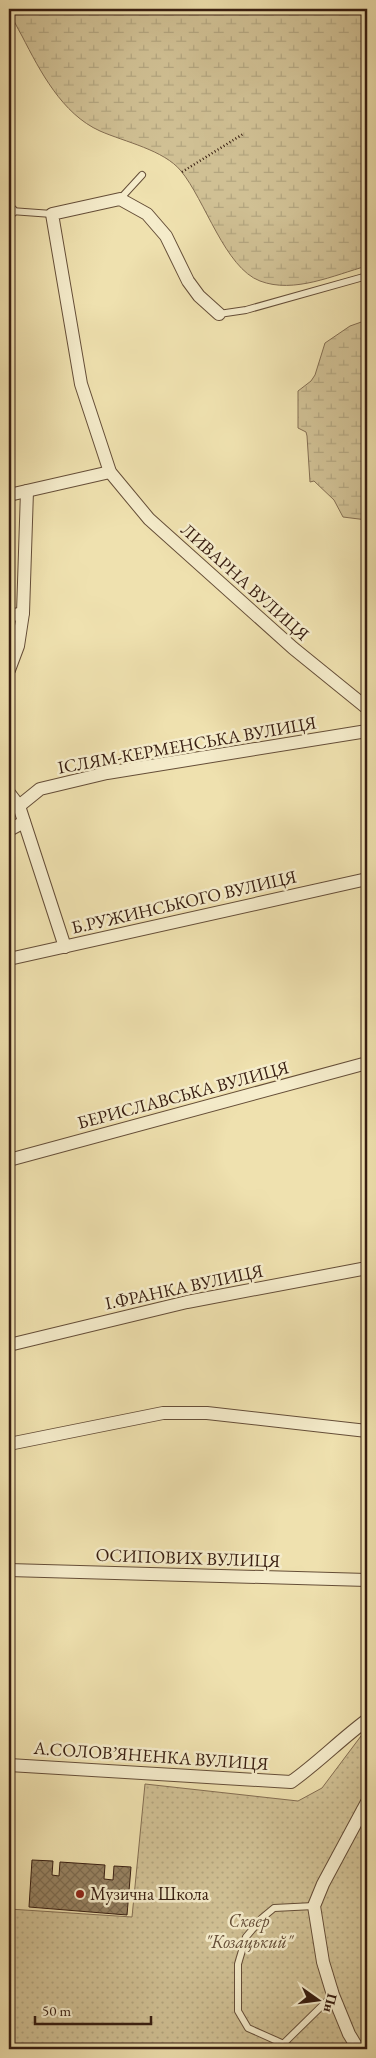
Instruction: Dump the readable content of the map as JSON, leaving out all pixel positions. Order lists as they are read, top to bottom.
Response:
{
  "streets": {
    "street": [
      "ЛИВАРНА ВУЛИЦЯ",
      "ІСЛЯМ-КЕРМЕНСЬКА ВУЛИЦЯ",
      "Б.РУЖИНСЬКОГО ВУЛИЦЯ",
      "БЕРИСЛАВСЬКА ВУЛИЦЯ",
      "І.ФРАНКА ВУЛИЦЯ",
      "ОСИПОВИХ ВУЛИЦЯ",
      "А.СОЛОВ’ЯНЕНКА ВУЛИЦЯ"
    ]
  },
  "parks": ["Сквер \"Козацький\""],
  "places": ["Музична Школа"],
  "scale_bar": "50 m",
  "north": "right"
}
